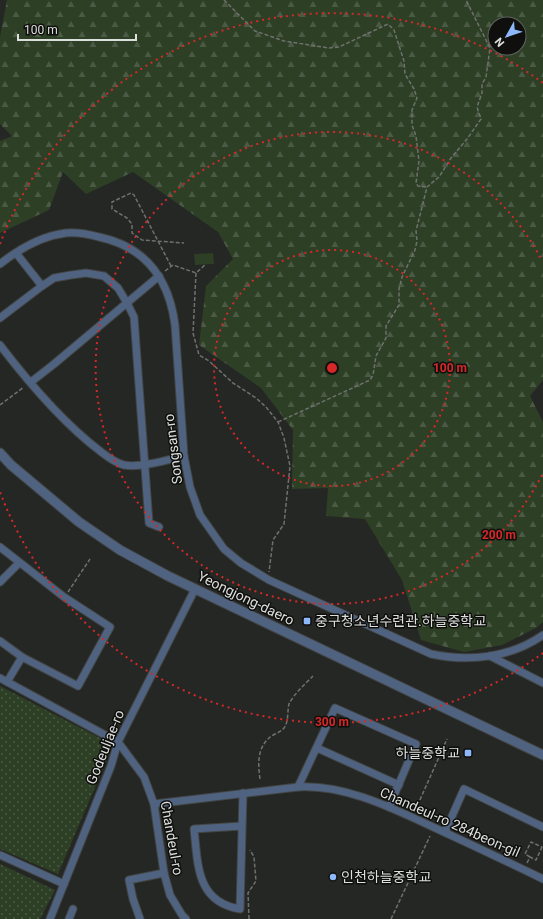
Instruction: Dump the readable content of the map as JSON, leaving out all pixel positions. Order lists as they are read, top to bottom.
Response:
{
  "streets": {
    "street": [
      "Songsan-ro",
      "Yeongjong-daero",
      "Godeuljae-ro",
      "Chandeul-ro 284beon-gil",
      "Chandeul-ro"
    ]
  },
  "crossings": [
    ["Yeongjong-daero", "Godeuljae-ro"],
    ["Godeuljae-ro", "Chandeul-ro"],
    ["Chandeul-ro 284beon-gil", "Chandeul-ro"]
  ],
  "places": {
    "transit": ["중구청소년수련관.하늘중학교", "하늘중학교"],
    "other": ["인천하늘중학교"]
  },
  "scale_bar": "100 m",
  "north": "bottom left",
  "rings": ["100 m", "200 m", "300 m"]
}
